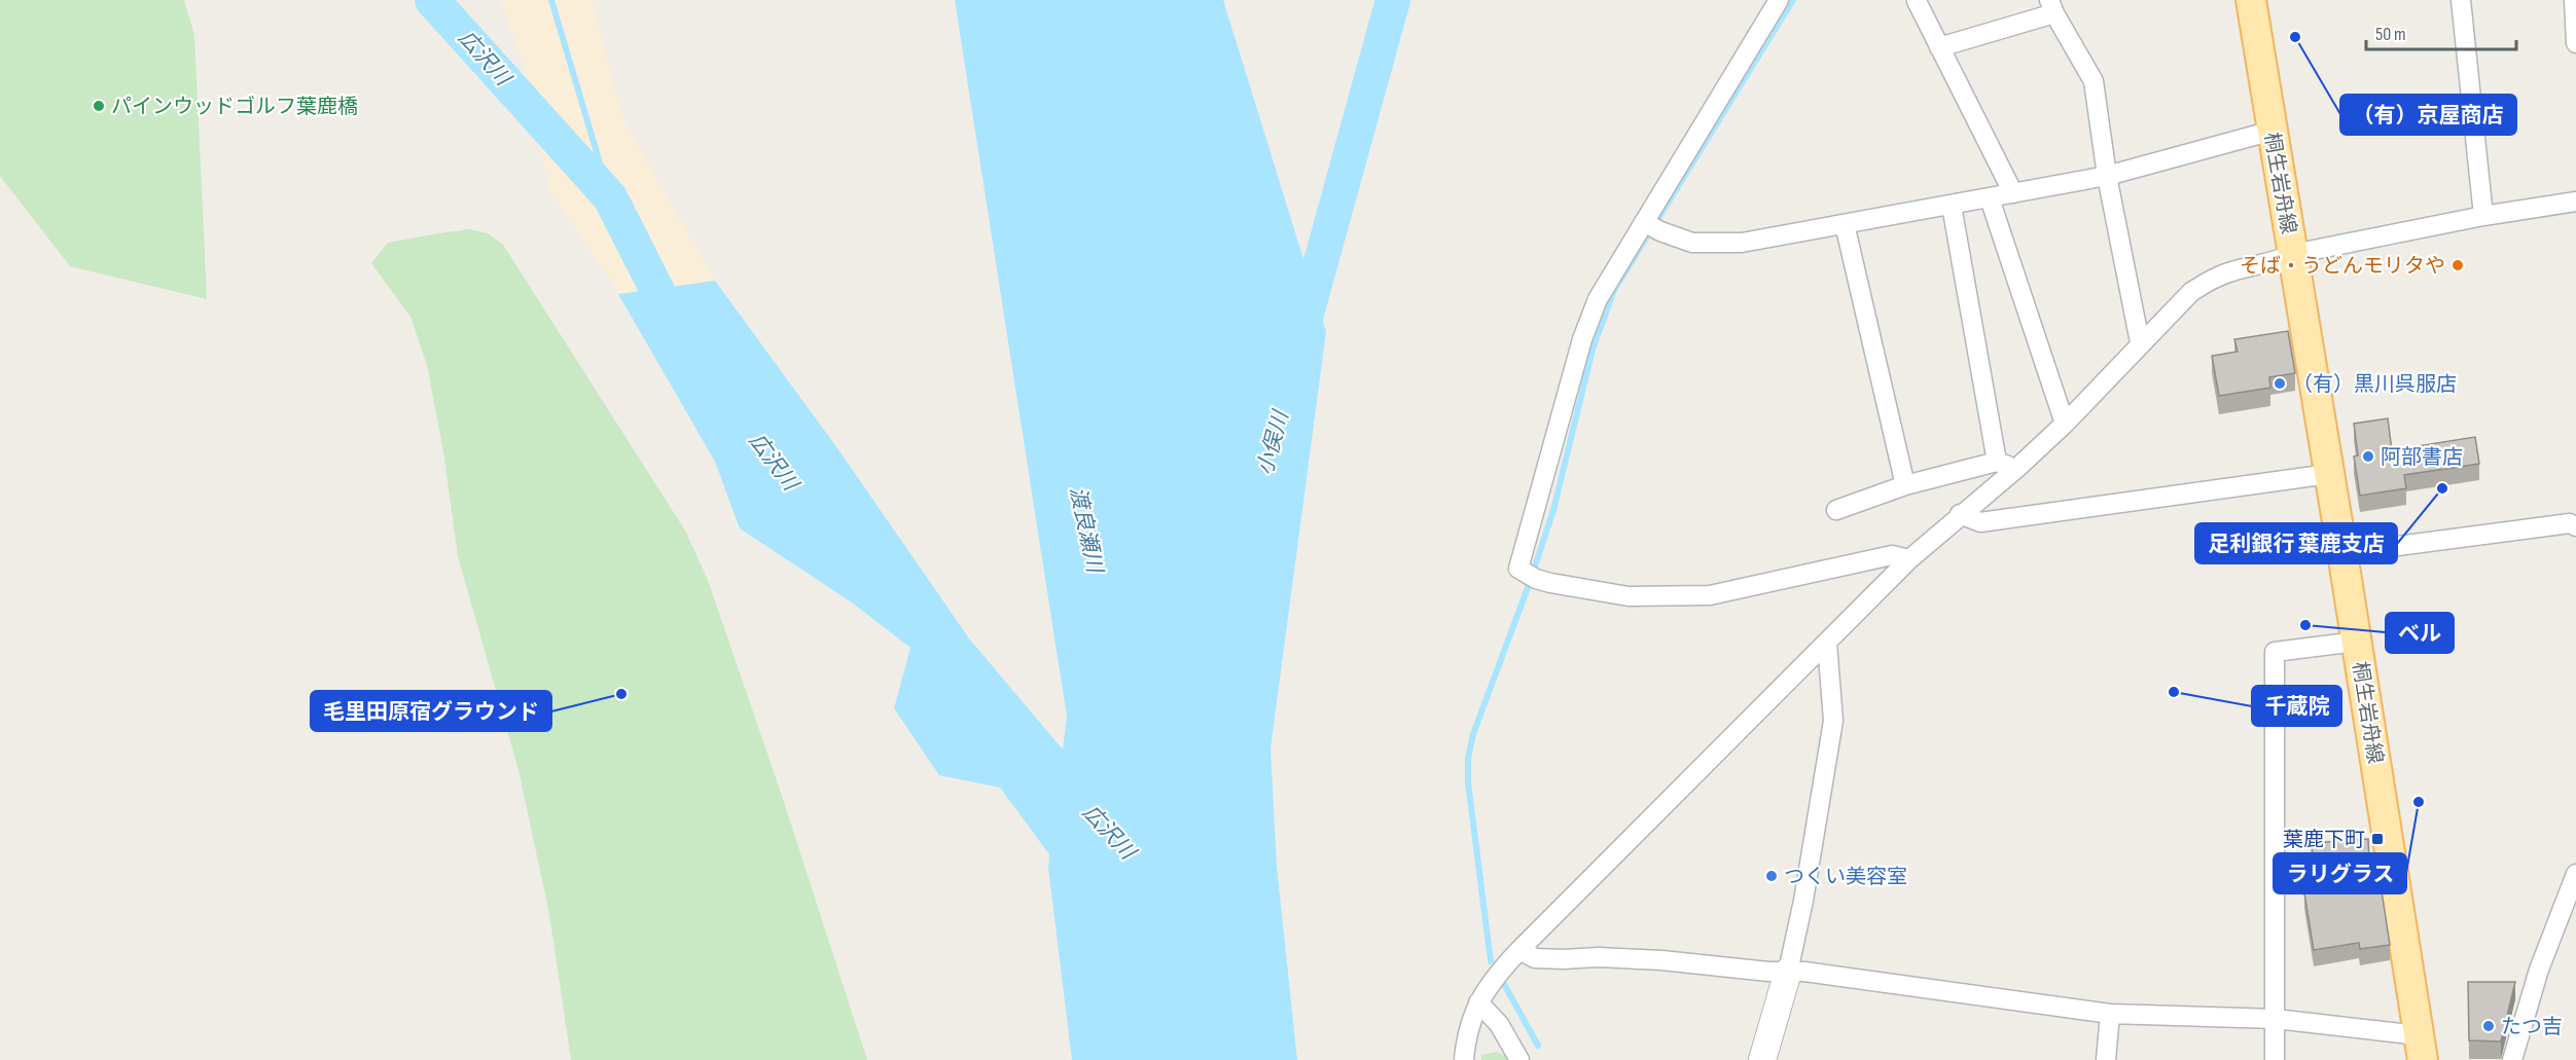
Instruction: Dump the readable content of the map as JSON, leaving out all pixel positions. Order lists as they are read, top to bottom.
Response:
{
  "streets": {
    "main road": ["桐生岩舟線"]
  },
  "water": ["広沢川", "小俣川", "渡良瀬川"],
  "places": {
    "other": [
      "（有）京屋商店",
      "パインウッドゴルフ葉鹿橋",
      "そば・うどんモリタや",
      "（有）黒川呉服店",
      "阿部書店",
      "足利銀行 葉鹿支店",
      "ベル",
      "千蔵院",
      "毛里田原宿グラウンド",
      "ラリグラス",
      "つくい美容室",
      "たつ吉"
    ],
    "transit": ["葉鹿下町"]
  },
  "scale_bar": "50 m"
}
